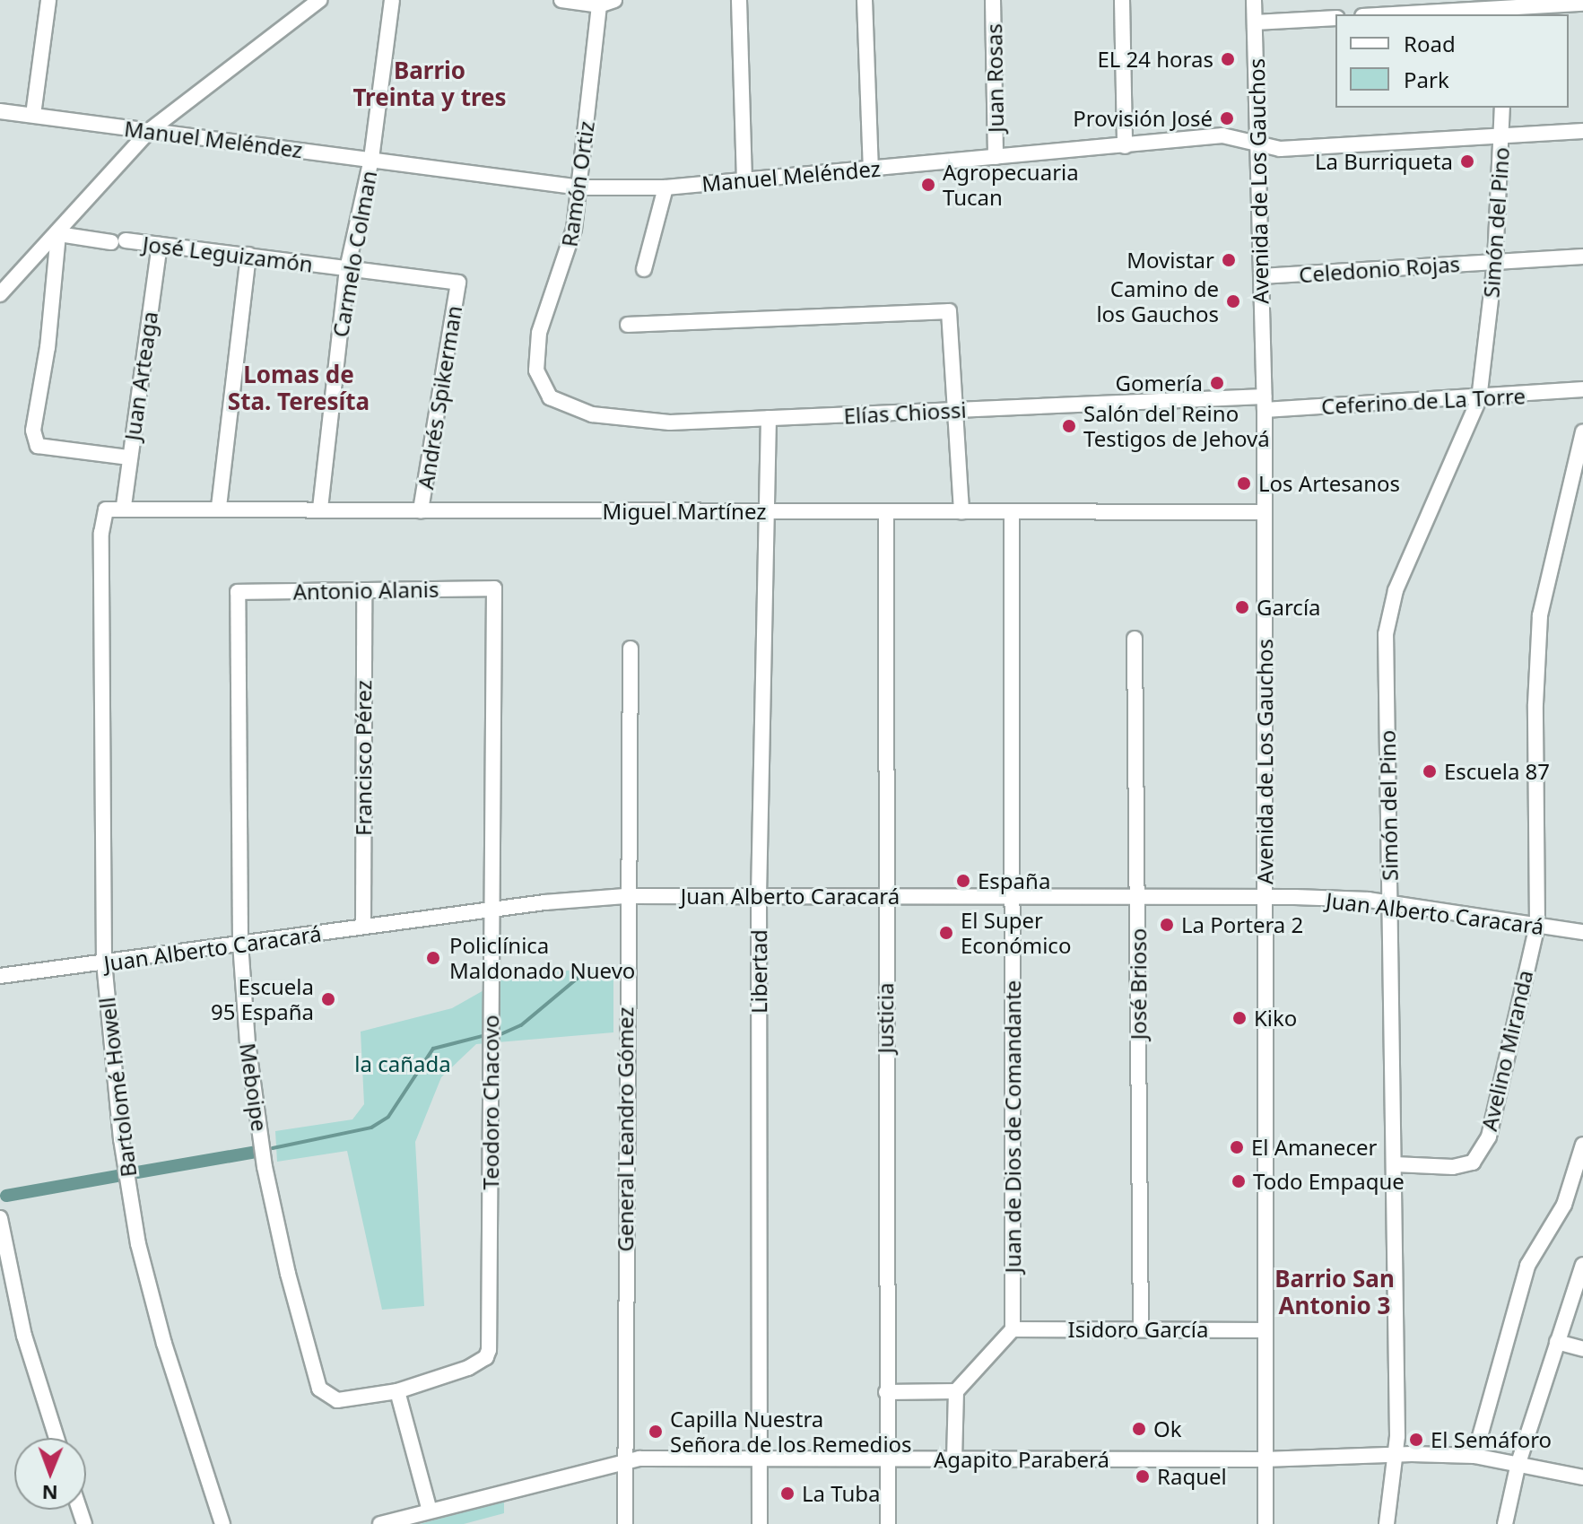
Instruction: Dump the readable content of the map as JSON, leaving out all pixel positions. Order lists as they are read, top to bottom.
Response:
{
  "streets": {
    "street": [
      "Juan Rosas",
      "Manuel Meléndez",
      "Avenida de Los Gauchos",
      "Ramón Ortiz",
      "Simón del Pino",
      "José Leguizamón",
      "Carmelo Colman",
      "Celedonio Rojas",
      "Juan Arteaga",
      "Andrés Spikerman",
      "Ceferino de La Torre",
      "Elías Chiossi",
      "Miguel Martínez",
      "Antonio Alanis",
      "Francisco Pérez",
      "Juan Alberto Caracará",
      "Libertad",
      "José Brioso",
      "Justicia",
      "Avelino Miranda",
      "Bartolomé Howell",
      "Meboipe",
      "Teodoro Chacovo",
      "Juan de Dios de Comandante",
      "General Leandro Gómez",
      "Isidoro García",
      "Agapito Paraberá"
    ]
  },
  "crossings": [
    ["Juan Rosas", "Manuel Meléndez"],
    ["Manuel Meléndez", "Avenida de Los Gauchos"],
    ["Manuel Meléndez", "Ramón Ortiz"],
    ["Manuel Meléndez", "Simón del Pino"],
    ["Manuel Meléndez", "Carmelo Colman"],
    ["Avenida de Los Gauchos", "Celedonio Rojas"],
    ["Avenida de Los Gauchos", "Ceferino de La Torre"],
    ["Avenida de Los Gauchos", "Elías Chiossi"],
    ["Avenida de Los Gauchos", "Miguel Martínez"],
    ["Avenida de Los Gauchos", "Juan Alberto Caracará"],
    ["Avenida de Los Gauchos", "Isidoro García"],
    ["Avenida de Los Gauchos", "Agapito Paraberá"],
    ["Ramón Ortiz", "Elías Chiossi"],
    ["Simón del Pino", "Celedonio Rojas"],
    ["Simón del Pino", "Ceferino de La Torre"],
    ["Simón del Pino", "Juan Alberto Caracará"],
    ["Simón del Pino", "Avelino Miranda"],
    ["Simón del Pino", "Agapito Paraberá"],
    ["José Leguizamón", "Carmelo Colman"],
    ["José Leguizamón", "Juan Arteaga"],
    ["José Leguizamón", "Andrés Spikerman"],
    ["Carmelo Colman", "Miguel Martínez"],
    ["Juan Arteaga", "Miguel Martínez"],
    ["Andrés Spikerman", "Miguel Martínez"],
    ["Ceferino de La Torre", "Elías Chiossi"],
    ["Elías Chiossi", "Libertad"],
    ["Miguel Martínez", "Libertad"],
    ["Miguel Martínez", "Justicia"],
    ["Miguel Martínez", "Bartolomé Howell"],
    ["Miguel Martínez", "Juan de Dios de Comandante"],
    ["Antonio Alanis", "Francisco Pérez"],
    ["Antonio Alanis", "Meboipe"],
    ["Antonio Alanis", "Teodoro Chacovo"],
    ["Francisco Pérez", "Juan Alberto Caracará"],
    ["Juan Alberto Caracará", "Libertad"],
    ["Juan Alberto Caracará", "José Brioso"],
    ["Juan Alberto Caracará", "Justicia"],
    ["Juan Alberto Caracará", "Avelino Miranda"],
    ["Juan Alberto Caracará", "Bartolomé Howell"],
    ["Juan Alberto Caracará", "Meboipe"],
    ["Juan Alberto Caracará", "Teodoro Chacovo"],
    ["Juan Alberto Caracará", "Juan de Dios de Comandante"],
    ["Juan Alberto Caracará", "General Leandro Gómez"],
    ["Libertad", "Agapito Paraberá"],
    ["José Brioso", "Isidoro García"],
    ["Justicia", "Agapito Paraberá"],
    ["Meboipe", "Teodoro Chacovo"],
    ["Juan de Dios de Comandante", "Isidoro García"],
    ["General Leandro Gómez", "Agapito Paraberá"]
  ],
  "districts": ["Barrio Treinta y tres", "Lomas de Sta. Teresíta", "Barrio San Antonio 3"],
  "parks": ["la cañada"],
  "places": [
    "EL 24 horas",
    "Provisión José",
    "La Burriqueta",
    "Agropecuaria Tucan",
    "Movistar",
    "Camino de los Gauchos",
    "Gomería",
    "Salón del Reino Testigos de Jehová",
    "Los Artesanos",
    "García",
    "Escuela 87",
    "España",
    "La Portera 2",
    "El Super Económico",
    "Policlínica Maldonado Nuevo",
    "Escuela 95 España",
    "Kiko",
    "El Amanecer",
    "Todo Empaque",
    "Ok",
    "Capilla Nuestra Señora de los Remedios",
    "El Semáforo",
    "Raquel",
    "La Tuba"
  ],
  "legend": ["Road", "Park"],
  "north": "bottom"
}
